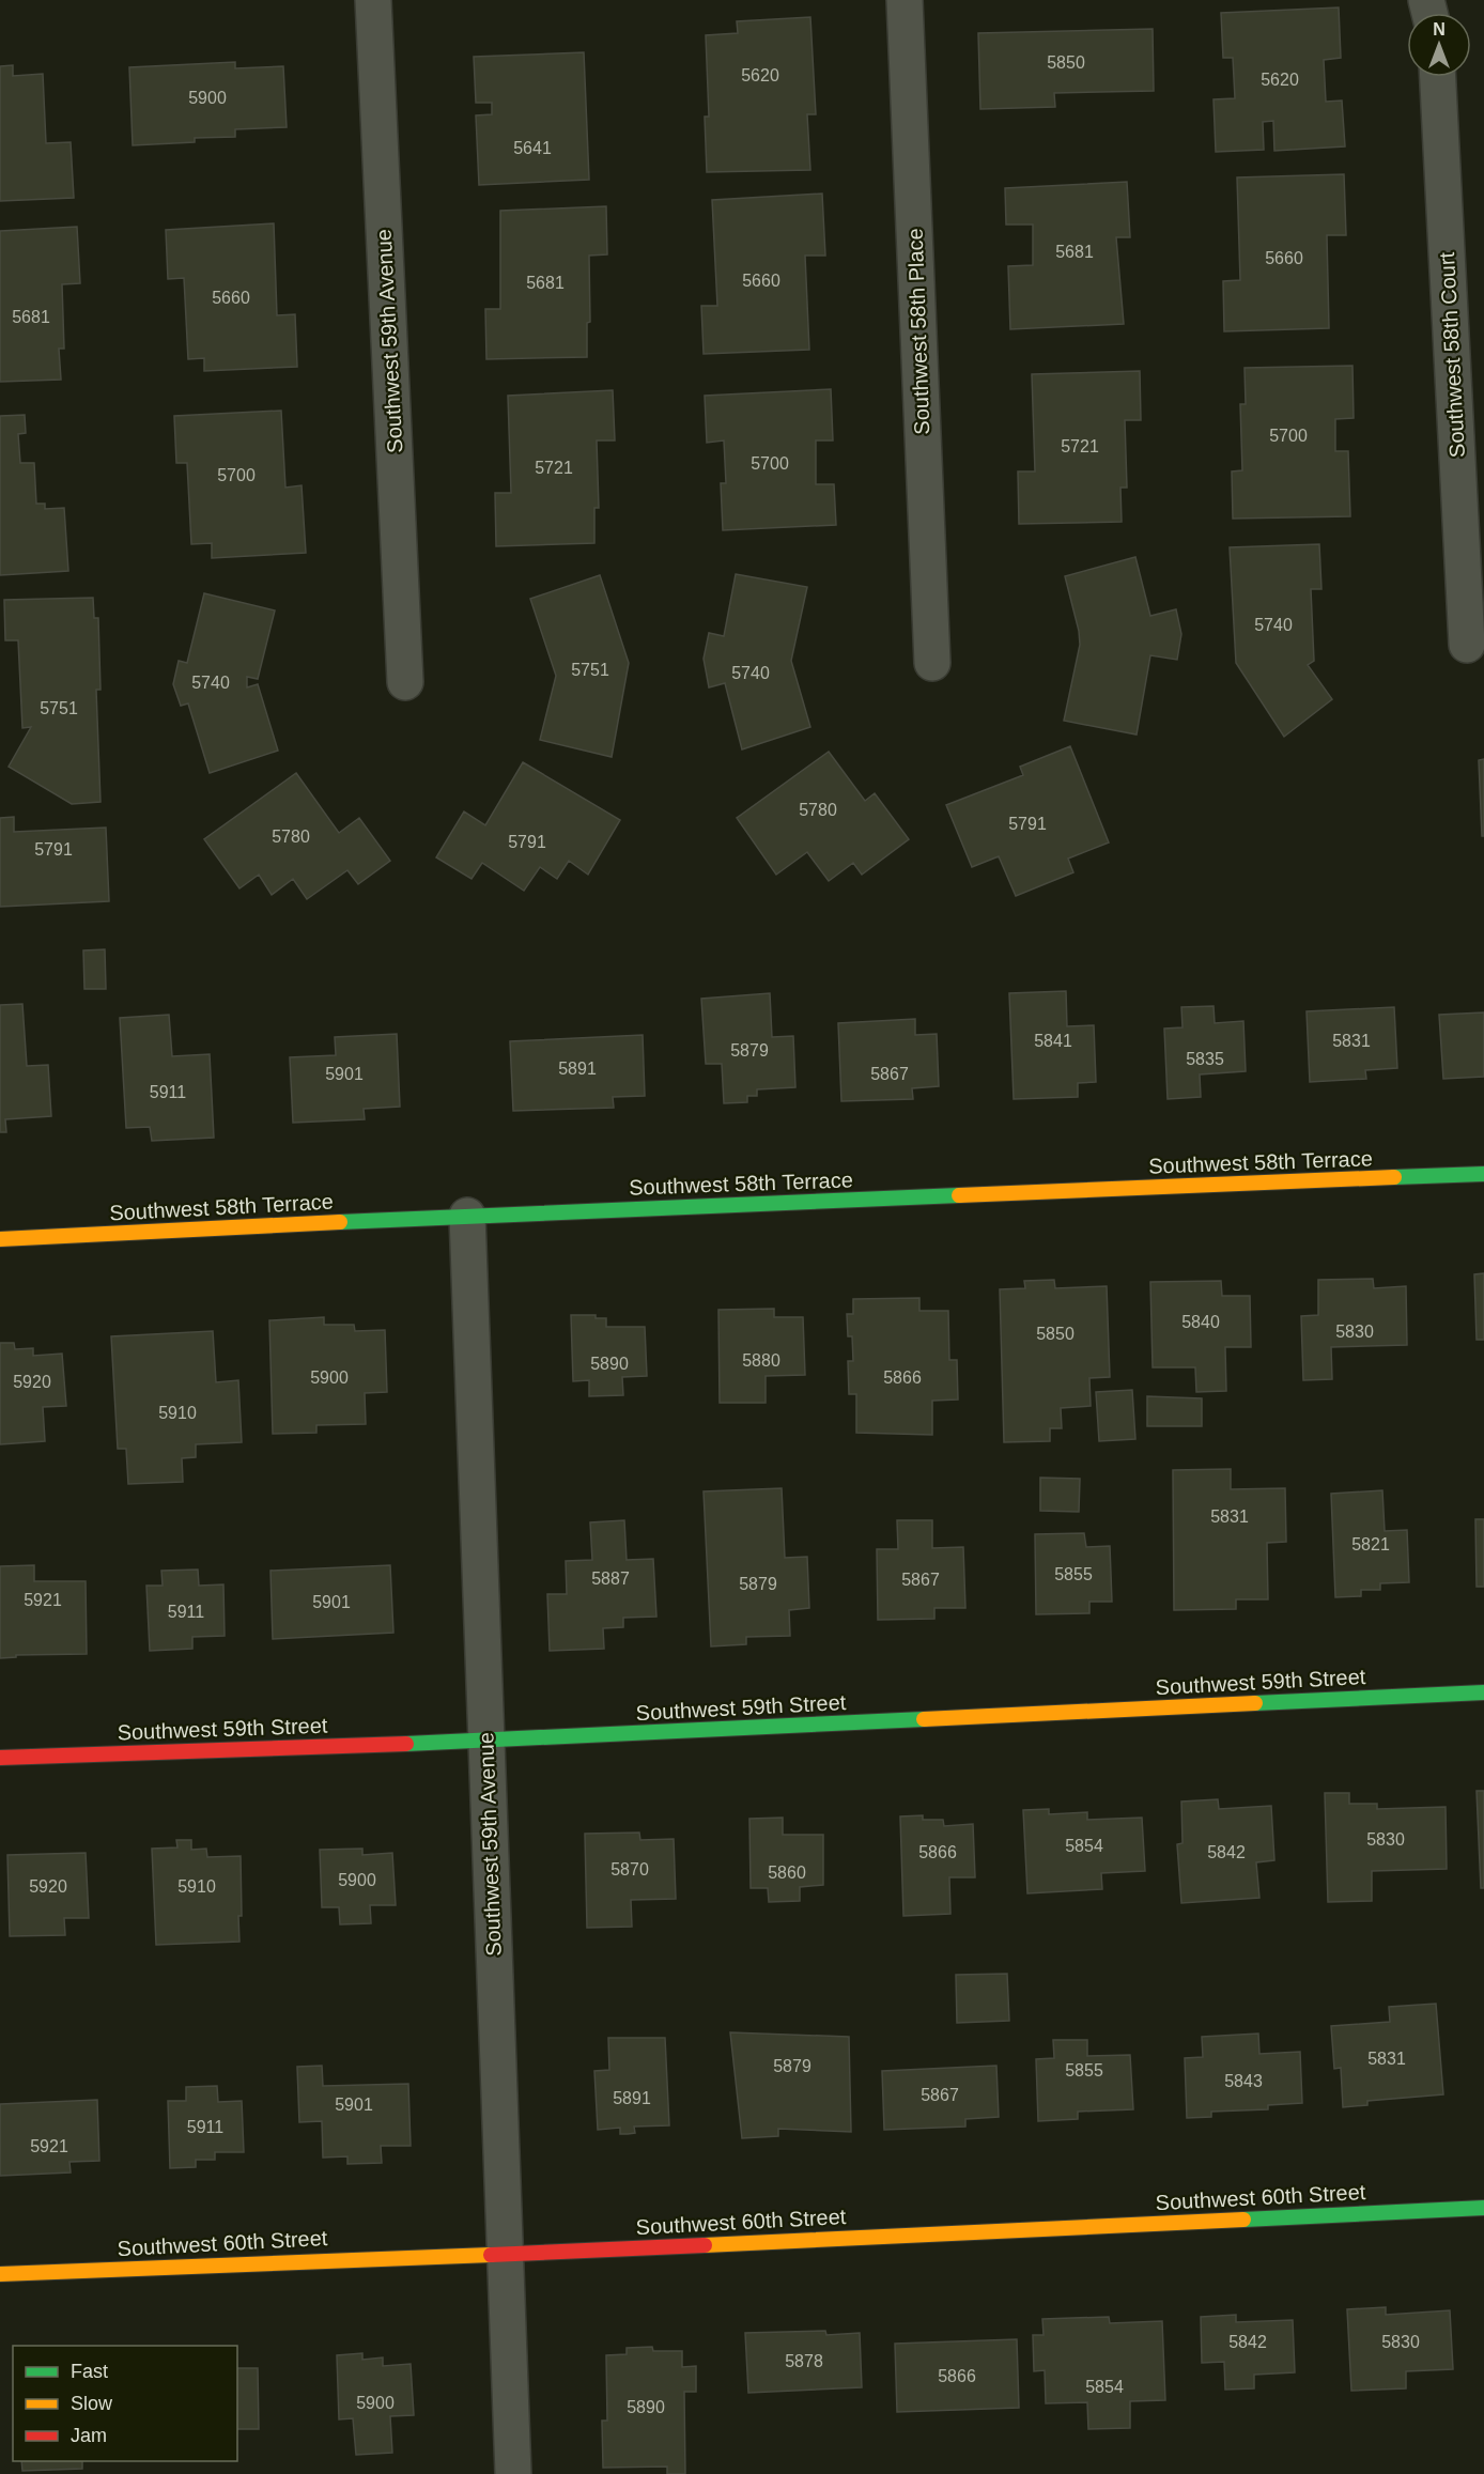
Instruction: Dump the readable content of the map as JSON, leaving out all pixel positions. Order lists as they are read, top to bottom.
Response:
{
  "streets": {
    "street": [
      "Southwest 58th Place",
      "Southwest 59th Avenue",
      "Southwest 58th Court",
      "Southwest 58th Terrace",
      "Southwest 59th Street",
      "Southwest 60th Street"
    ]
  },
  "crossings": [
    ["Southwest 59th Avenue", "Southwest 58th Terrace"],
    ["Southwest 59th Avenue", "Southwest 59th Street"],
    ["Southwest 59th Avenue", "Southwest 60th Street"]
  ],
  "house_numbers": [
    "5850",
    "5620",
    "5620",
    "5900",
    "5641",
    "5681",
    "5660",
    "5660",
    "5681",
    "5660",
    "5681",
    "5700",
    "5721",
    "5700",
    "5721",
    "5700",
    "5740",
    "5751",
    "5740",
    "5740",
    "5751",
    "5780",
    "5791",
    "5780",
    "5791",
    "5791",
    "5841",
    "5831",
    "5879",
    "5835",
    "5891",
    "5901",
    "5867",
    "5911",
    "5840",
    "5830",
    "5850",
    "5880",
    "5890",
    "5900",
    "5866",
    "5920",
    "5910",
    "5831",
    "5821",
    "5855",
    "5887",
    "5867",
    "5879",
    "5921",
    "5901",
    "5911",
    "5830",
    "5854",
    "5866",
    "5842",
    "5870",
    "5860",
    "5900",
    "5920",
    "5910",
    "5831",
    "5879",
    "5855",
    "5843",
    "5867",
    "5891",
    "5901",
    "5911",
    "5921",
    "5842",
    "5830",
    "5878",
    "5866",
    "5854",
    "5900",
    "5890"
  ],
  "legend": ["Fast", "Slow", "Jam"],
  "north": "top"
}
